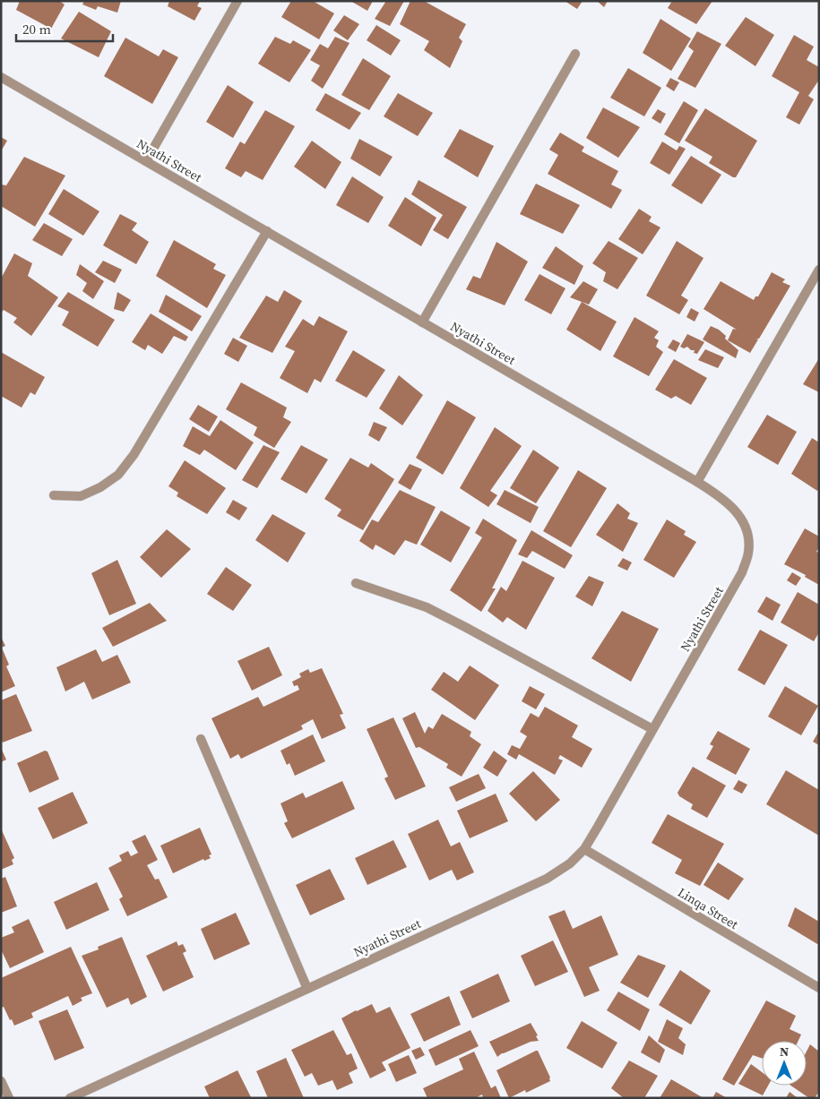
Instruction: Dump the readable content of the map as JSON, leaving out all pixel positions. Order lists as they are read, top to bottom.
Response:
{
  "streets": {
    "street": ["Nyathi Street", "Linqa Street"]
  },
  "crossings": [
    ["Nyathi Street", "Linqa Street"]
  ],
  "scale_bar": "20 m",
  "north": "top"
}
